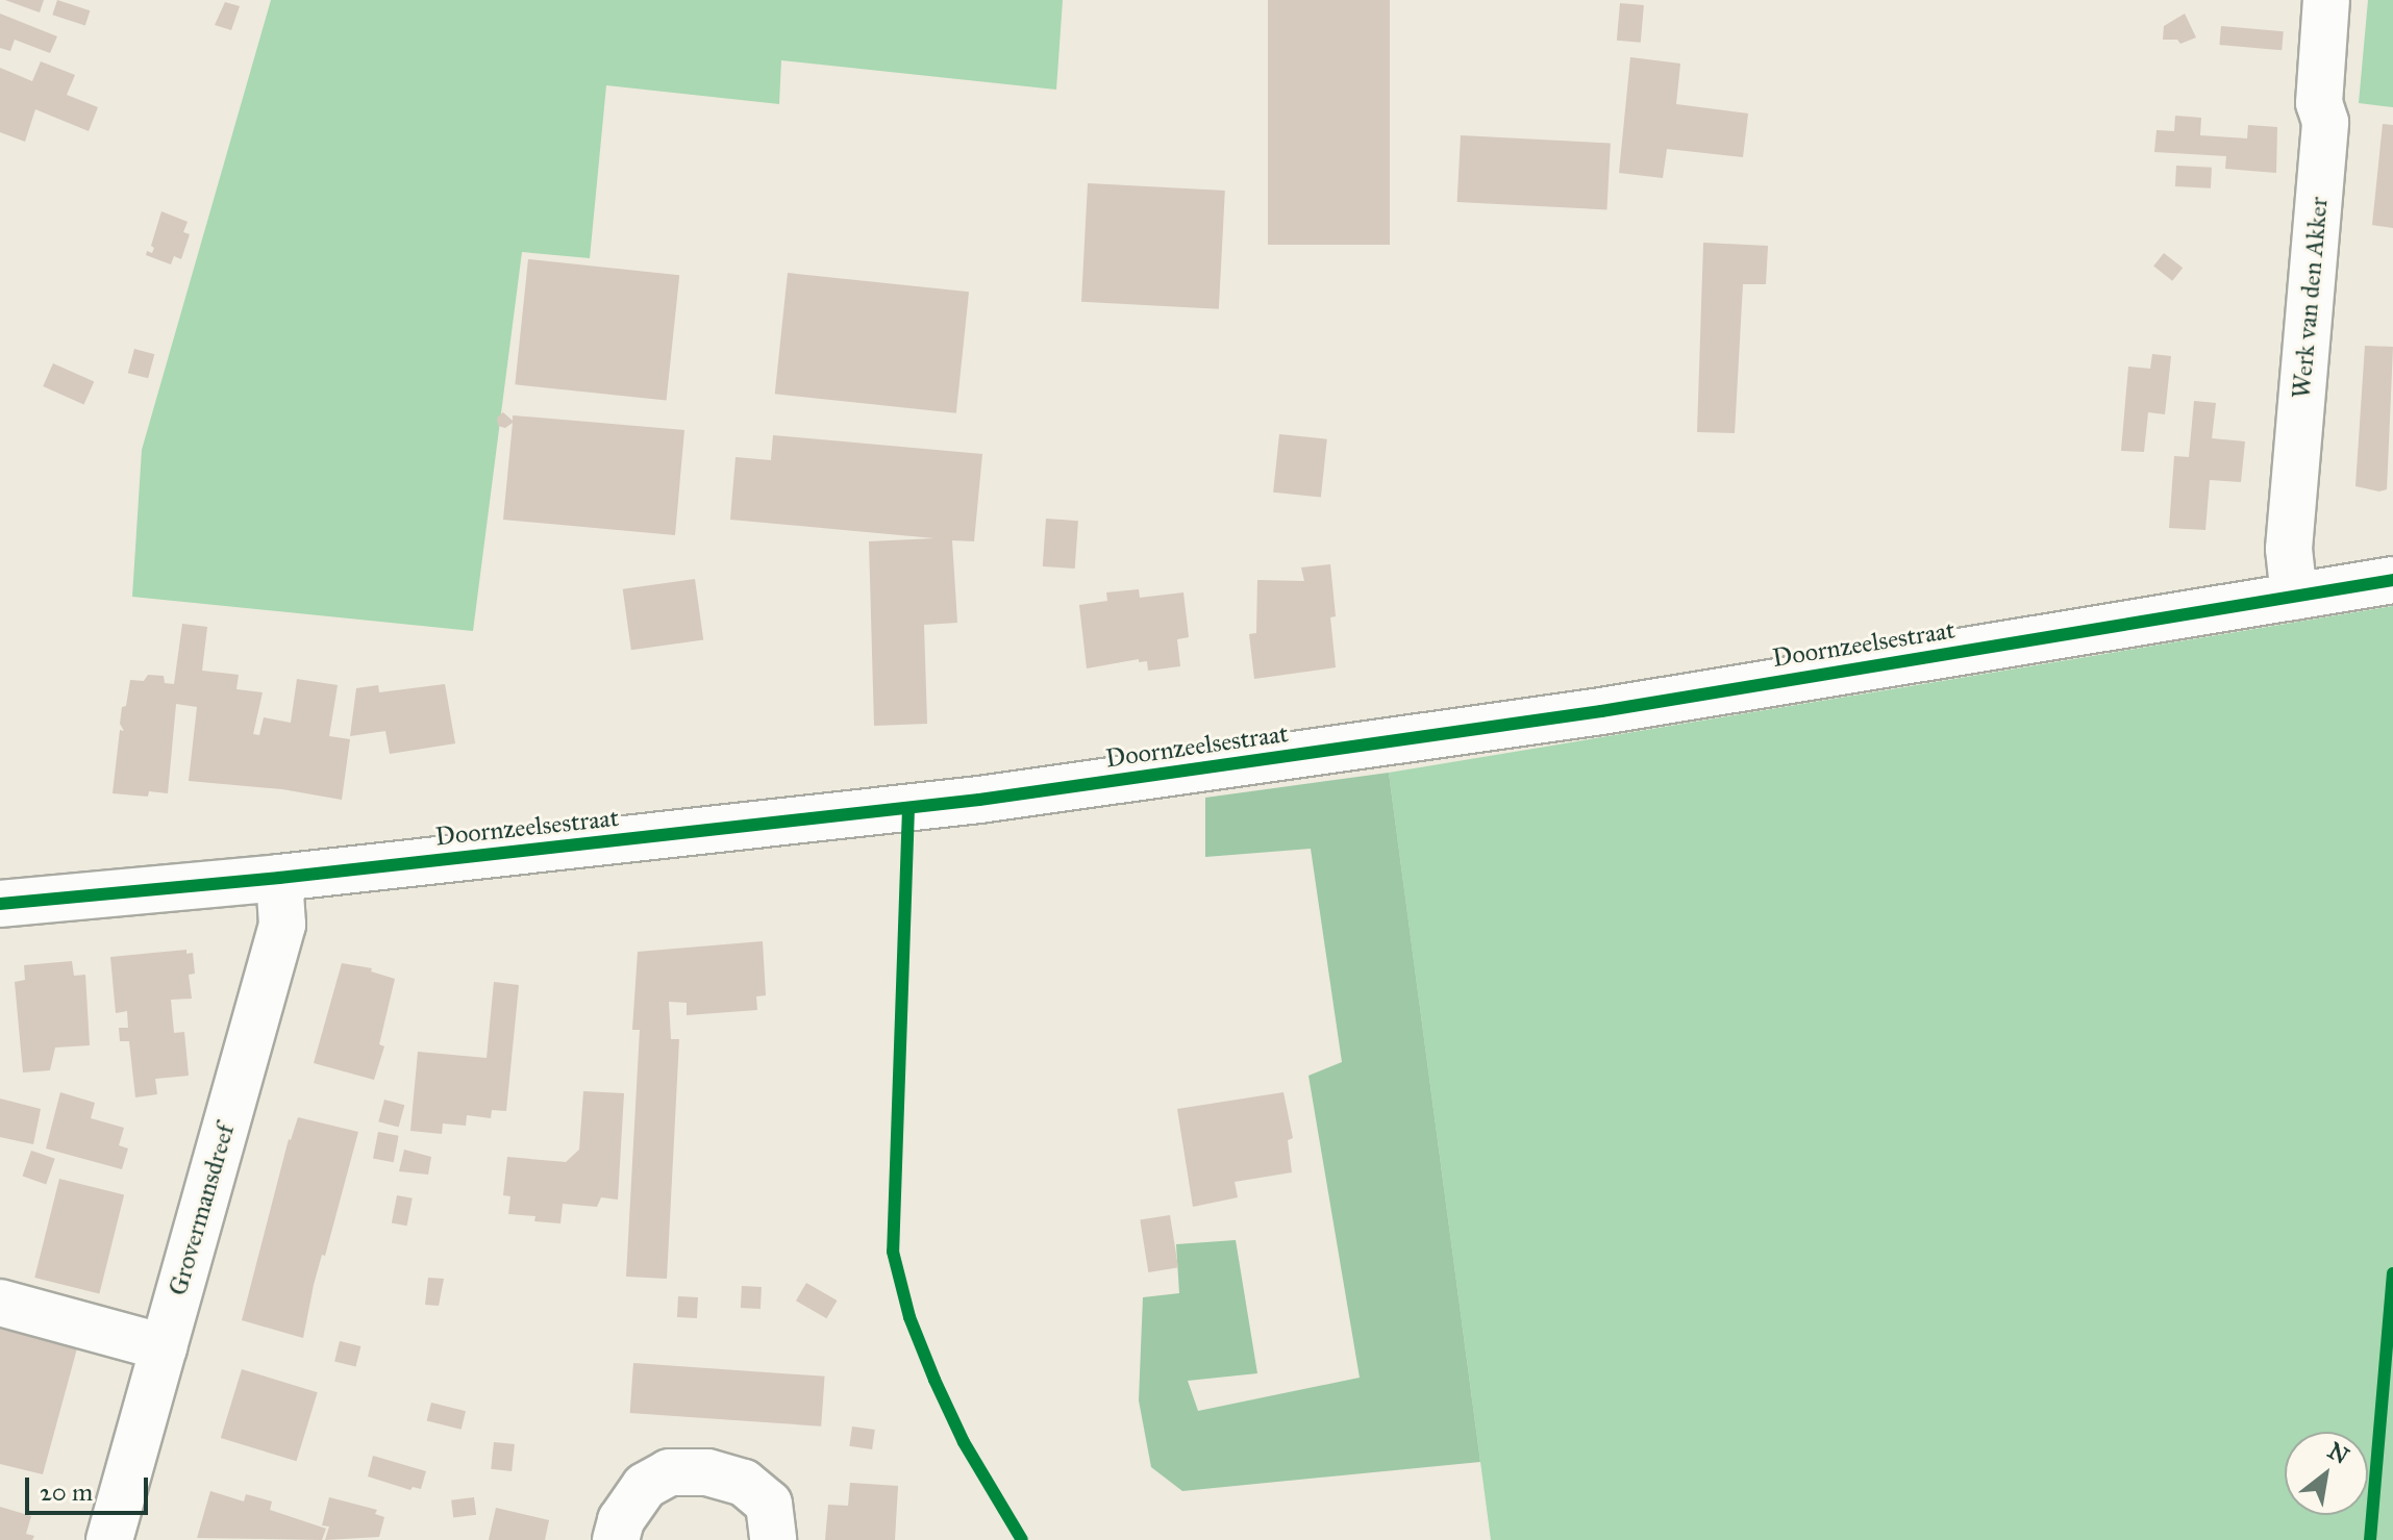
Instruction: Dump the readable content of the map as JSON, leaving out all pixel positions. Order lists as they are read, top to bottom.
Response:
{
  "streets": {
    "main road": ["Werk van den Akker", "Doornzeelsestraat", "Grovermansdreef"]
  },
  "crossings": [
    ["Werk van den Akker", "Doornzeelsestraat"],
    ["Doornzeelsestraat", "Grovermansdreef"]
  ],
  "scale_bar": "20 m",
  "north": "top right"
}
